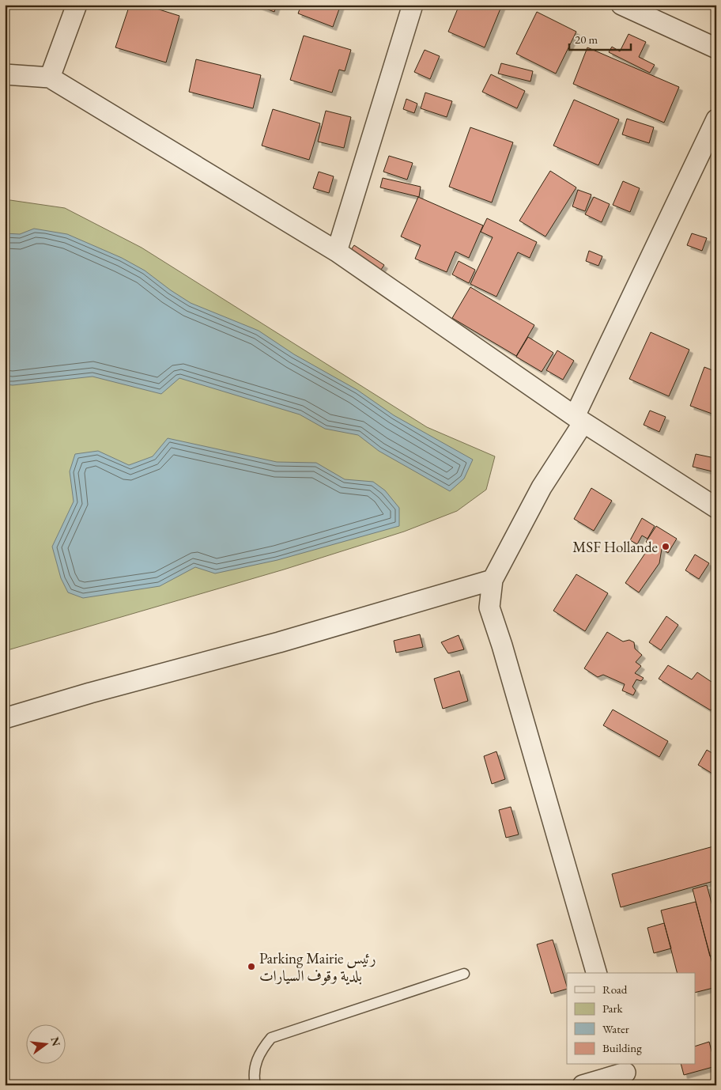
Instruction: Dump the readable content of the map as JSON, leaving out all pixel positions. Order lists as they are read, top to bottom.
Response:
{
  "places": ["MSF Hollande", "Parking Mairie رئيس بلدية وقوف السيارات"],
  "legend": [
    "Road",
    "Park",
    "Water",
    "Building"
  ],
  "scale_bar": "20 m",
  "north": "right"
}
